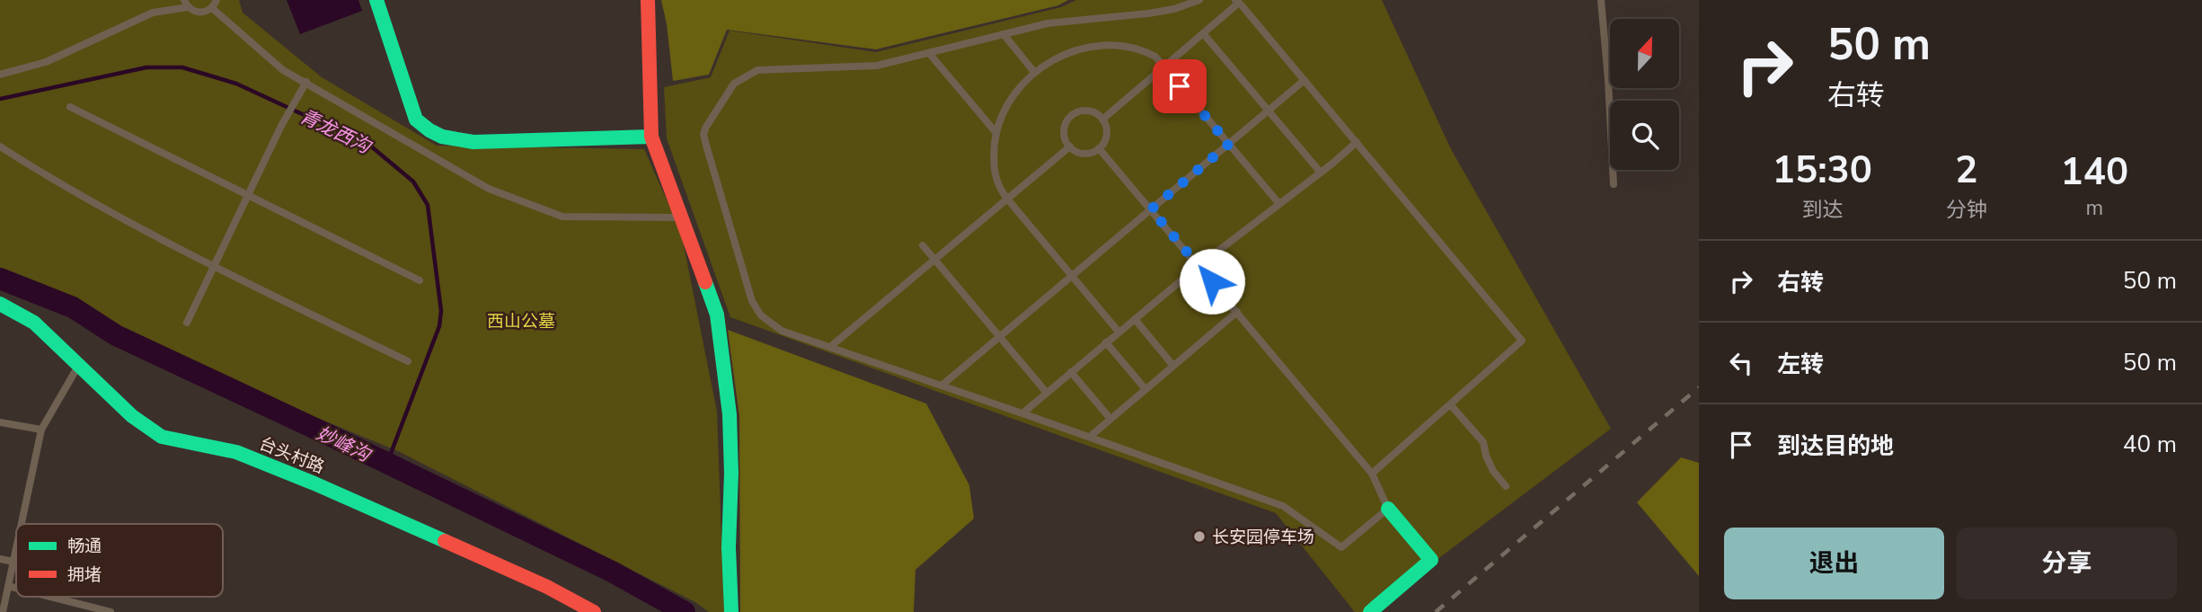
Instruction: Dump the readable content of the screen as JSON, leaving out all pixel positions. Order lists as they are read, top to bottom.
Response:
{
  "streets": {
    "street": ["台头村路"]
  },
  "water": ["青龙西沟", "妙峰沟"],
  "parks": ["西山公墓"],
  "places": ["长安园停车场"],
  "legend": ["畅通", "拥堵"],
  "north": "top",
  "page": {
    "turn": ["50 m", "右转"],
    "eta": [
      "15:30",
      "到达",
      "2",
      "分钟",
      "140",
      "m"
    ],
    "list": [
      {
        "name": "右转",
        "value": "50 m"
      },
      {
        "name": "左转",
        "value": "50 m"
      },
      {
        "name": "到达目的地",
        "value": "40 m"
      }
    ],
    "buttons": ["退出", "分享"]
  }
}
